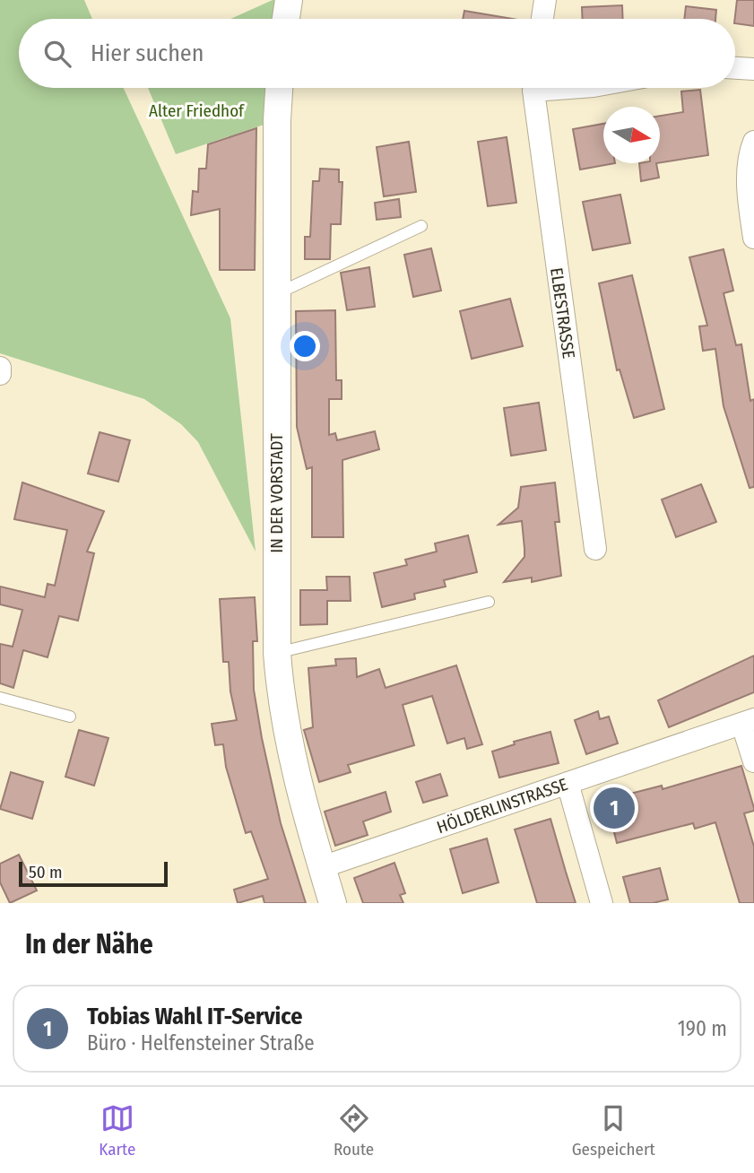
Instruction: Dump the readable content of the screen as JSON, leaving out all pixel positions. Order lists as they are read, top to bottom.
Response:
{
  "streets": {
    "street": ["ELBESTRASSE", "IN DER VORSTADT", "HÖLDERLINSTRASSE"]
  },
  "crossings": [
    ["IN DER VORSTADT", "HÖLDERLINSTRASSE"]
  ],
  "parks": ["Alter Friedhof"],
  "scale_bar": "50 m",
  "north": "right",
  "page": {
    "search": "Hier suchen",
    "pins": "1",
    "scale": "50 m",
    "heading": "In der Nähe",
    "list": [
      {
        "mark": "1",
        "name": "Tobias Wahl IT-Service",
        "note": "Büro · Helfensteiner Straße",
        "value": "190 m"
      }
    ],
    "nav": ["Karte", "Route", "Gespeichert"]
  }
}
